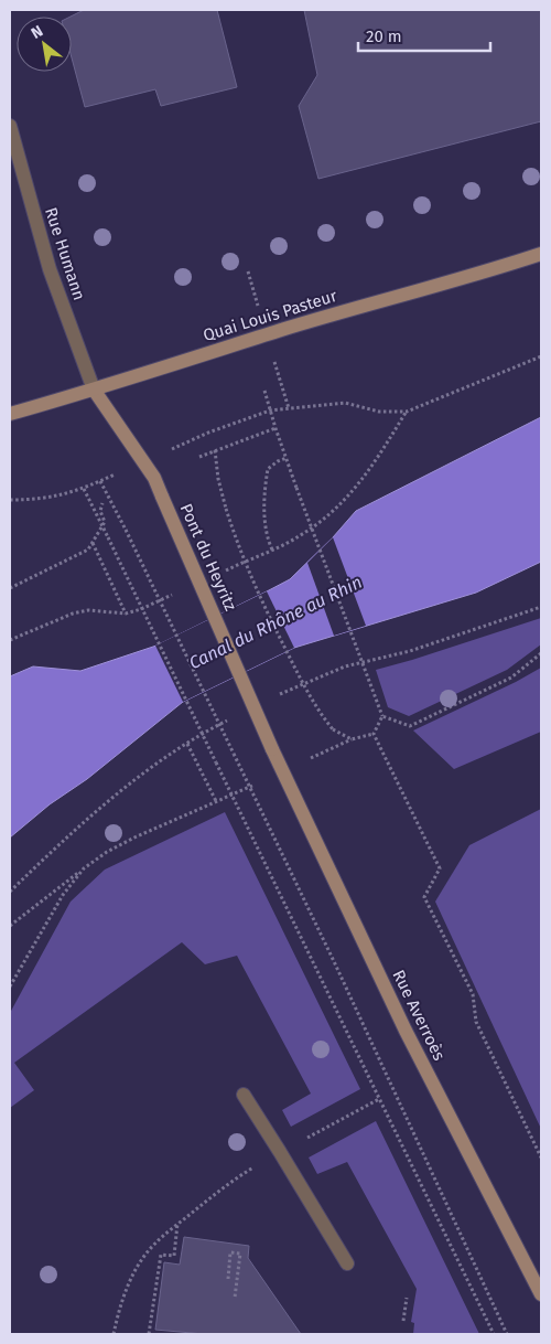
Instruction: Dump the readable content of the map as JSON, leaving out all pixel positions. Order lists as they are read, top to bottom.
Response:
{
  "streets": {
    "main road": ["Quai Louis Pasteur", "Pont du Heyritz", "Rue Averroès"],
    "street": ["Rue Humann"]
  },
  "crossings": [
    ["Rue Humann", "Quai Louis Pasteur"],
    ["Rue Humann", "Pont du Heyritz"],
    ["Quai Louis Pasteur", "Pont du Heyritz"],
    ["Pont du Heyritz", "Rue Averroès"]
  ],
  "water": ["Canal du Rhône au Rhin"],
  "scale_bar": "20 m",
  "north": "top left"
}
